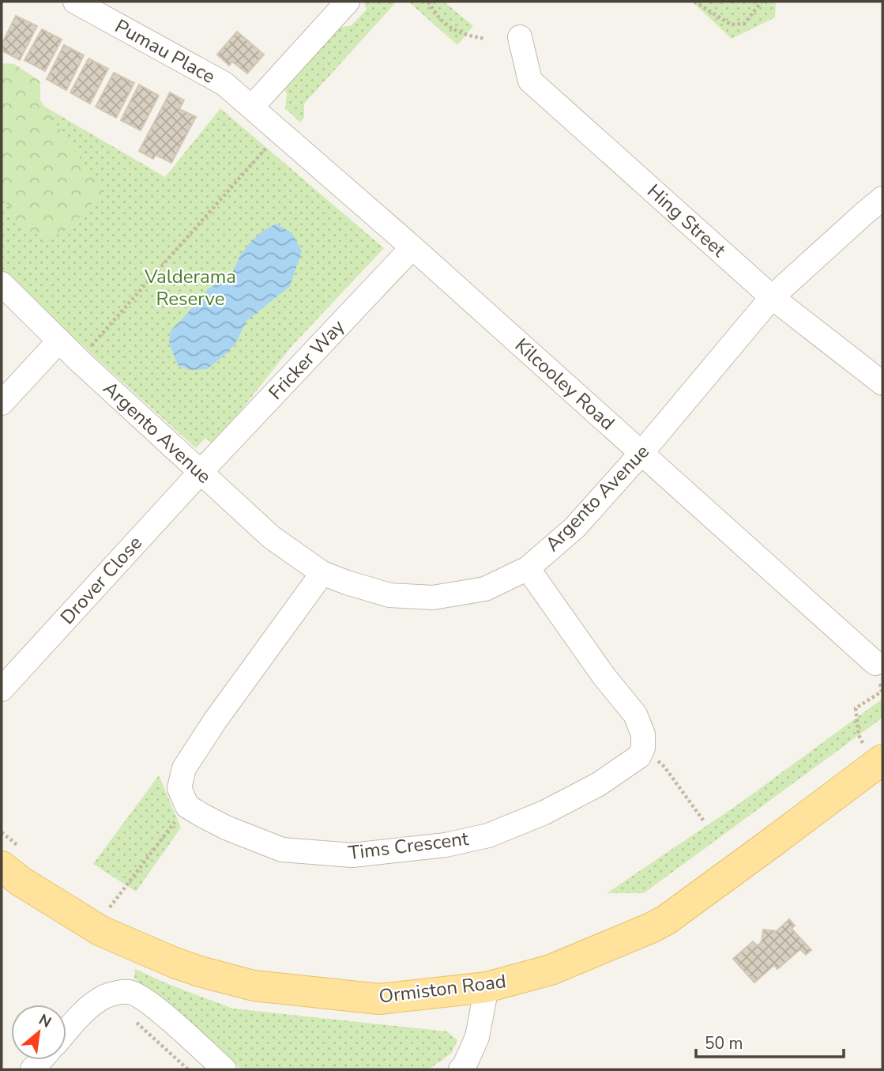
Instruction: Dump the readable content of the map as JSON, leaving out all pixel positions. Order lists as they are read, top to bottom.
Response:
{
  "streets": {
    "main road": ["Ormiston Road"],
    "street": [
      "Pumau Place",
      "Hing Street",
      "Fricker Way",
      "Kilcooley Road",
      "Argento Avenue",
      "Drover Close",
      "Tims Crescent"
    ]
  },
  "crossings": [
    ["Pumau Place", "Kilcooley Road"],
    ["Hing Street", "Argento Avenue"],
    ["Fricker Way", "Kilcooley Road"],
    ["Fricker Way", "Argento Avenue"],
    ["Fricker Way", "Drover Close"],
    ["Kilcooley Road", "Argento Avenue"],
    ["Argento Avenue", "Drover Close"]
  ],
  "parks": ["Valderama Reserve"],
  "scale_bar": "50 m",
  "north": "top right"
}
